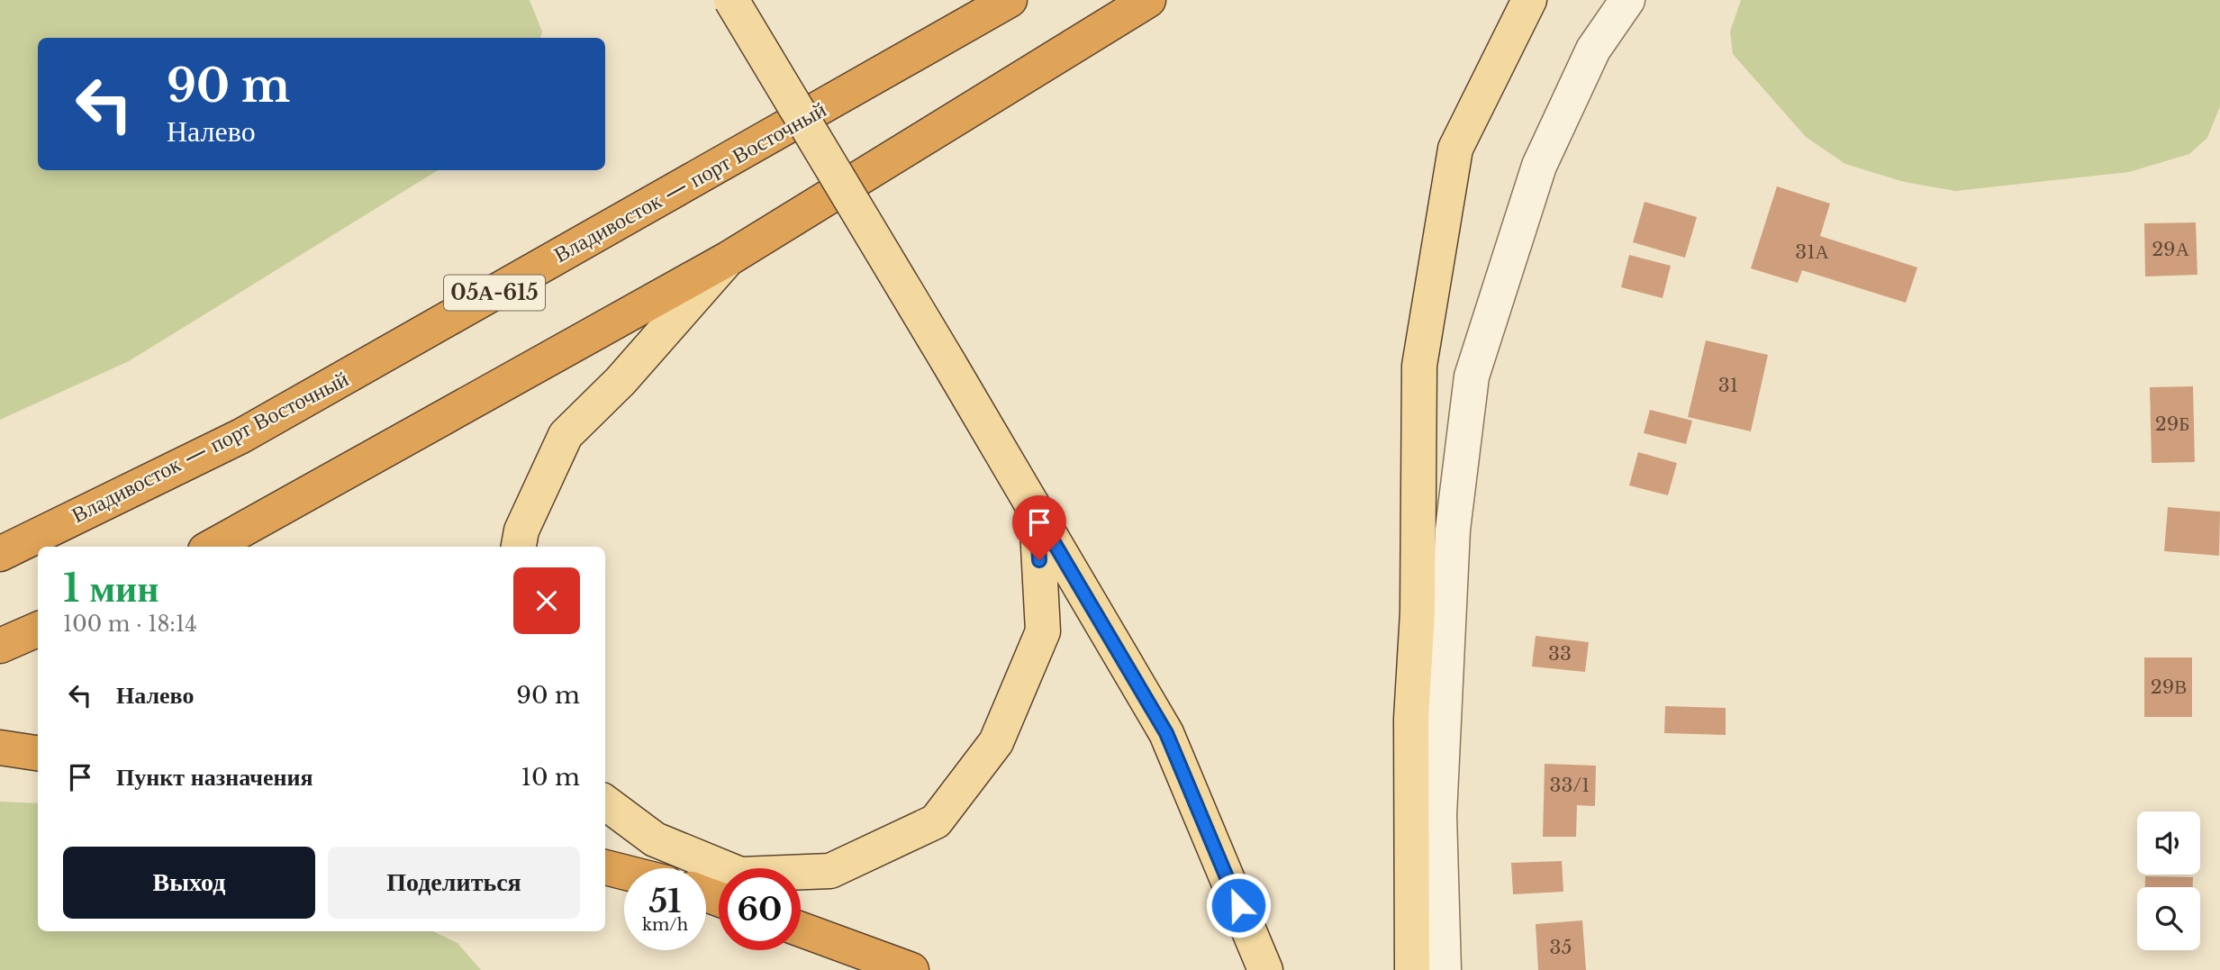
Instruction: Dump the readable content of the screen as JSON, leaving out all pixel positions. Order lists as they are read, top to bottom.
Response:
{
  "streets": {
    "highway": ["Владивосток — порт Восточный", "05А-615"]
  },
  "house_numbers": [
    "29А",
    "31А",
    "31",
    "29Б",
    "33",
    "29В",
    "33/1",
    "35"
  ],
  "page": {
    "turn": ["90 m", "Налево"],
    "heading": ["1 мин", "100 m · 18:14"],
    "list": [
      {
        "name": "Налево",
        "value": "90 m"
      },
      {
        "name": "Пункт назначения",
        "value": "10 m"
      }
    ],
    "buttons": ["Выход", "Поделиться"],
    "speed": "51 km/h",
    "limit": "60"
  }
}
